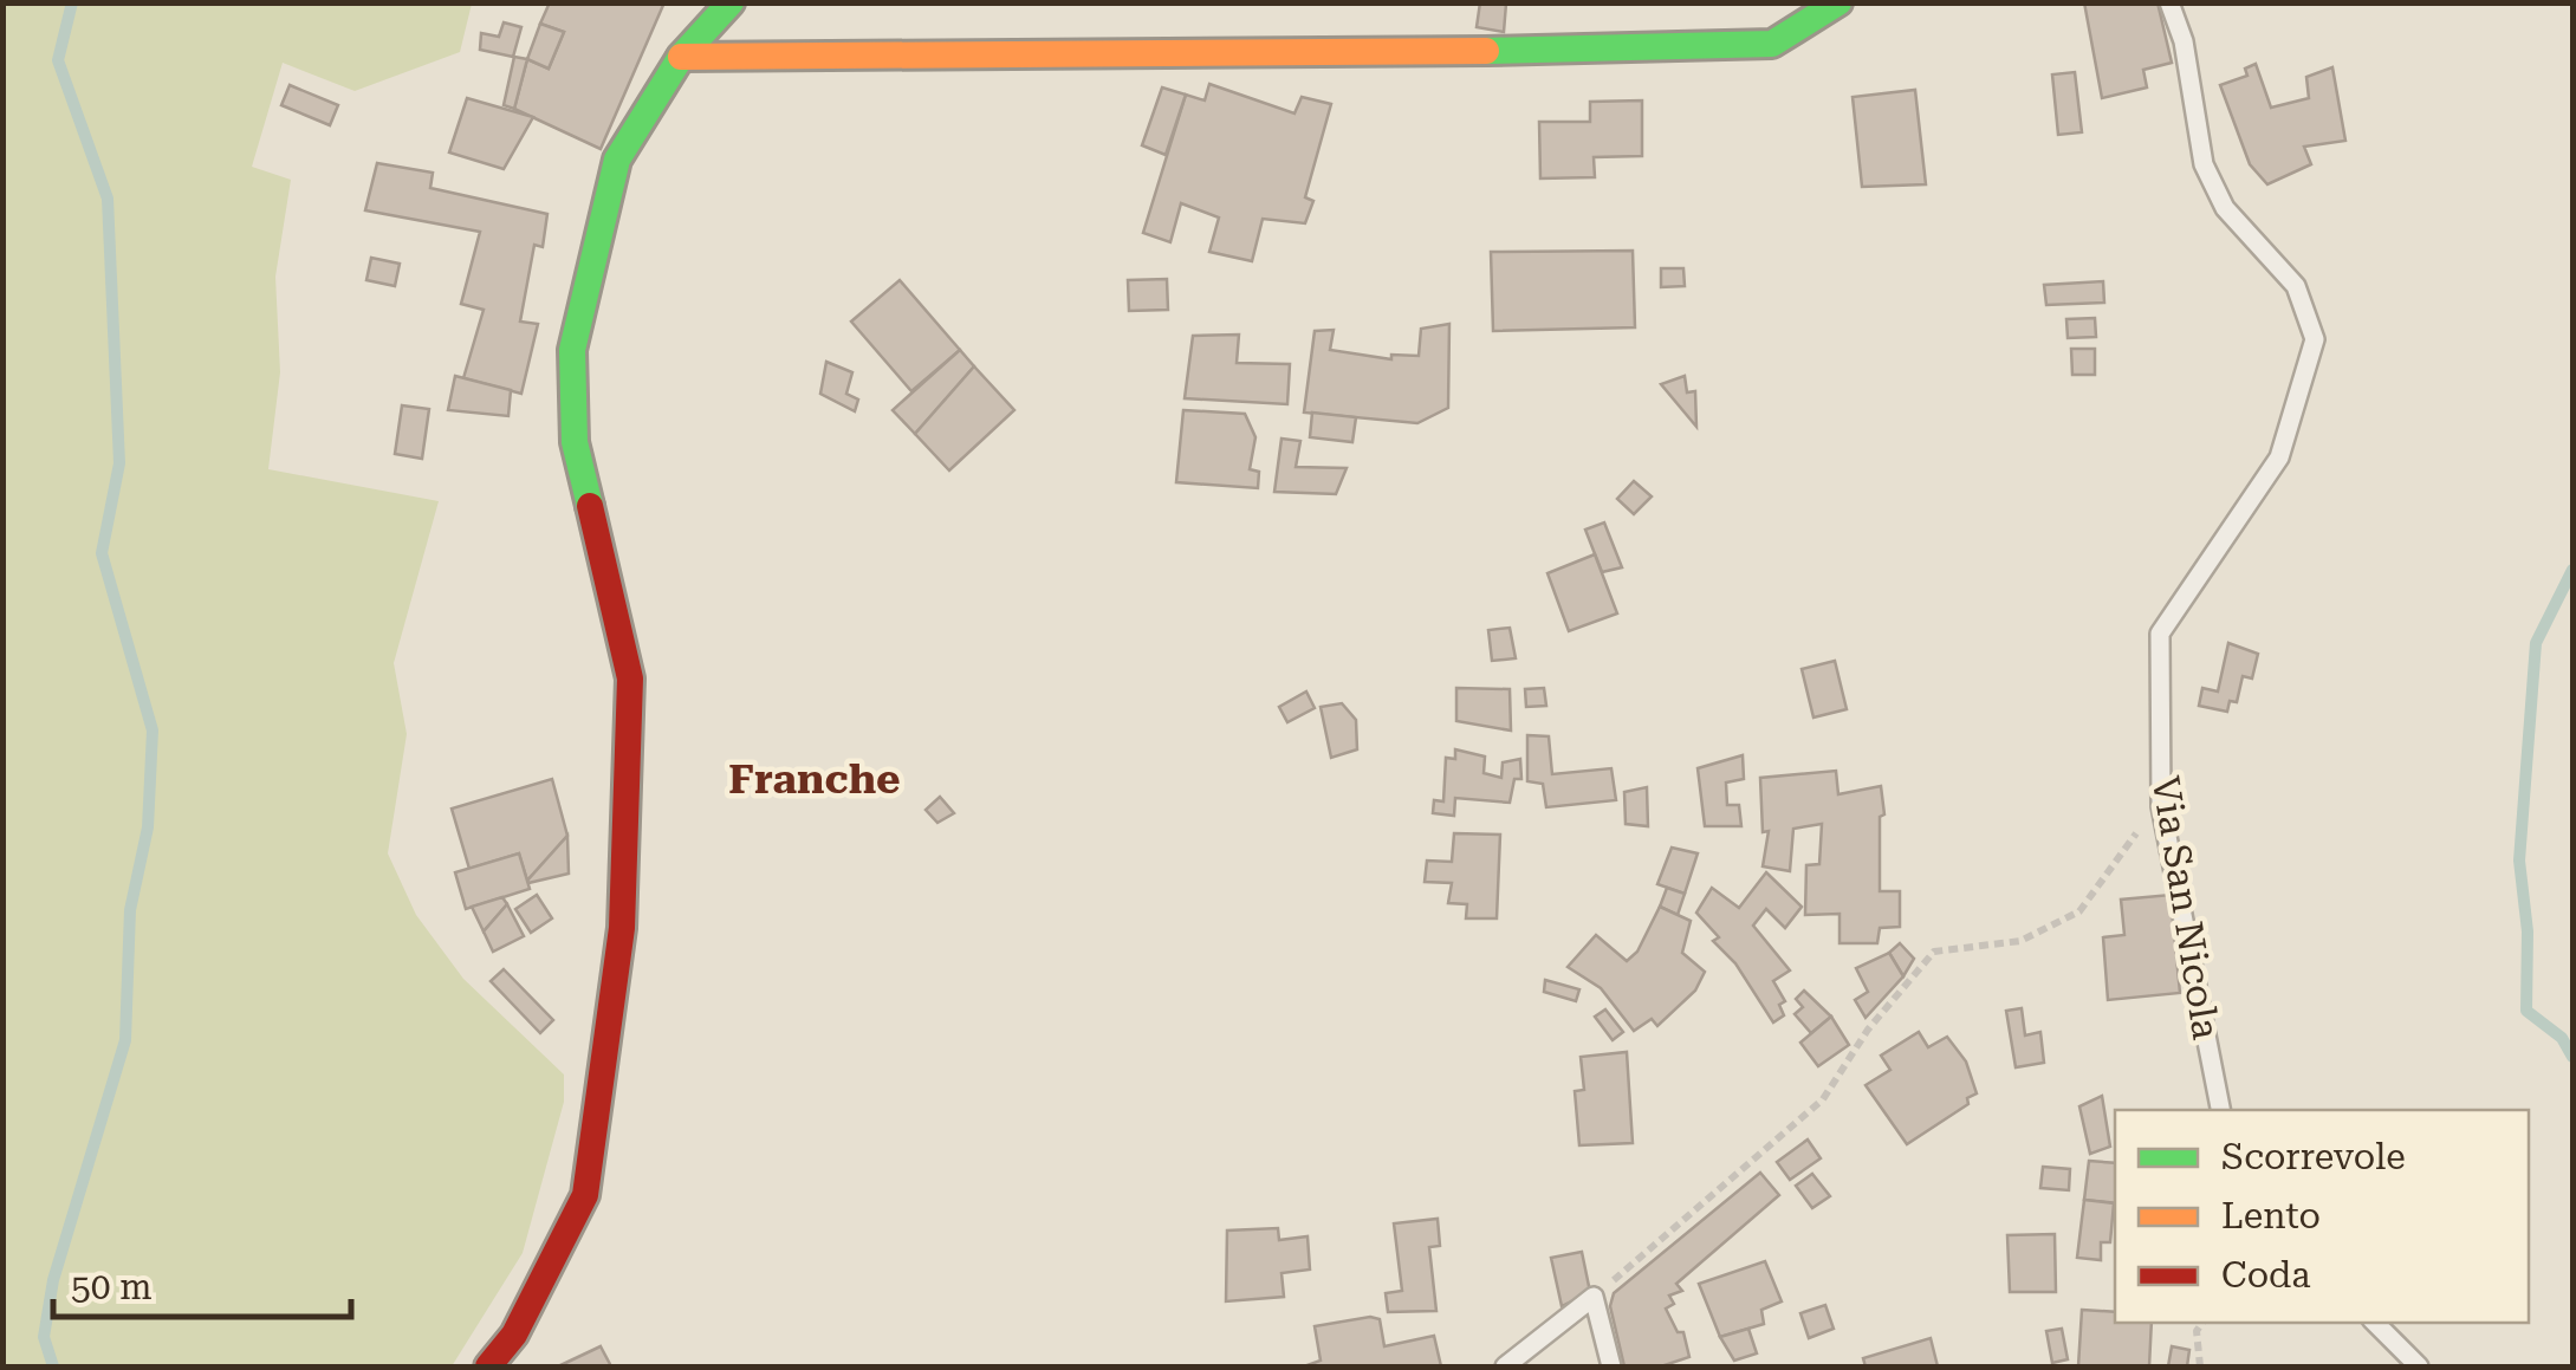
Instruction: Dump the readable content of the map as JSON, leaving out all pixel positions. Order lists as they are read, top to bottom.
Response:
{
  "streets": {
    "lane": ["Via San Nicola"]
  },
  "districts": ["Franche"],
  "legend": ["Scorrevole", "Lento", "Coda"],
  "scale_bar": "50 m"
}
